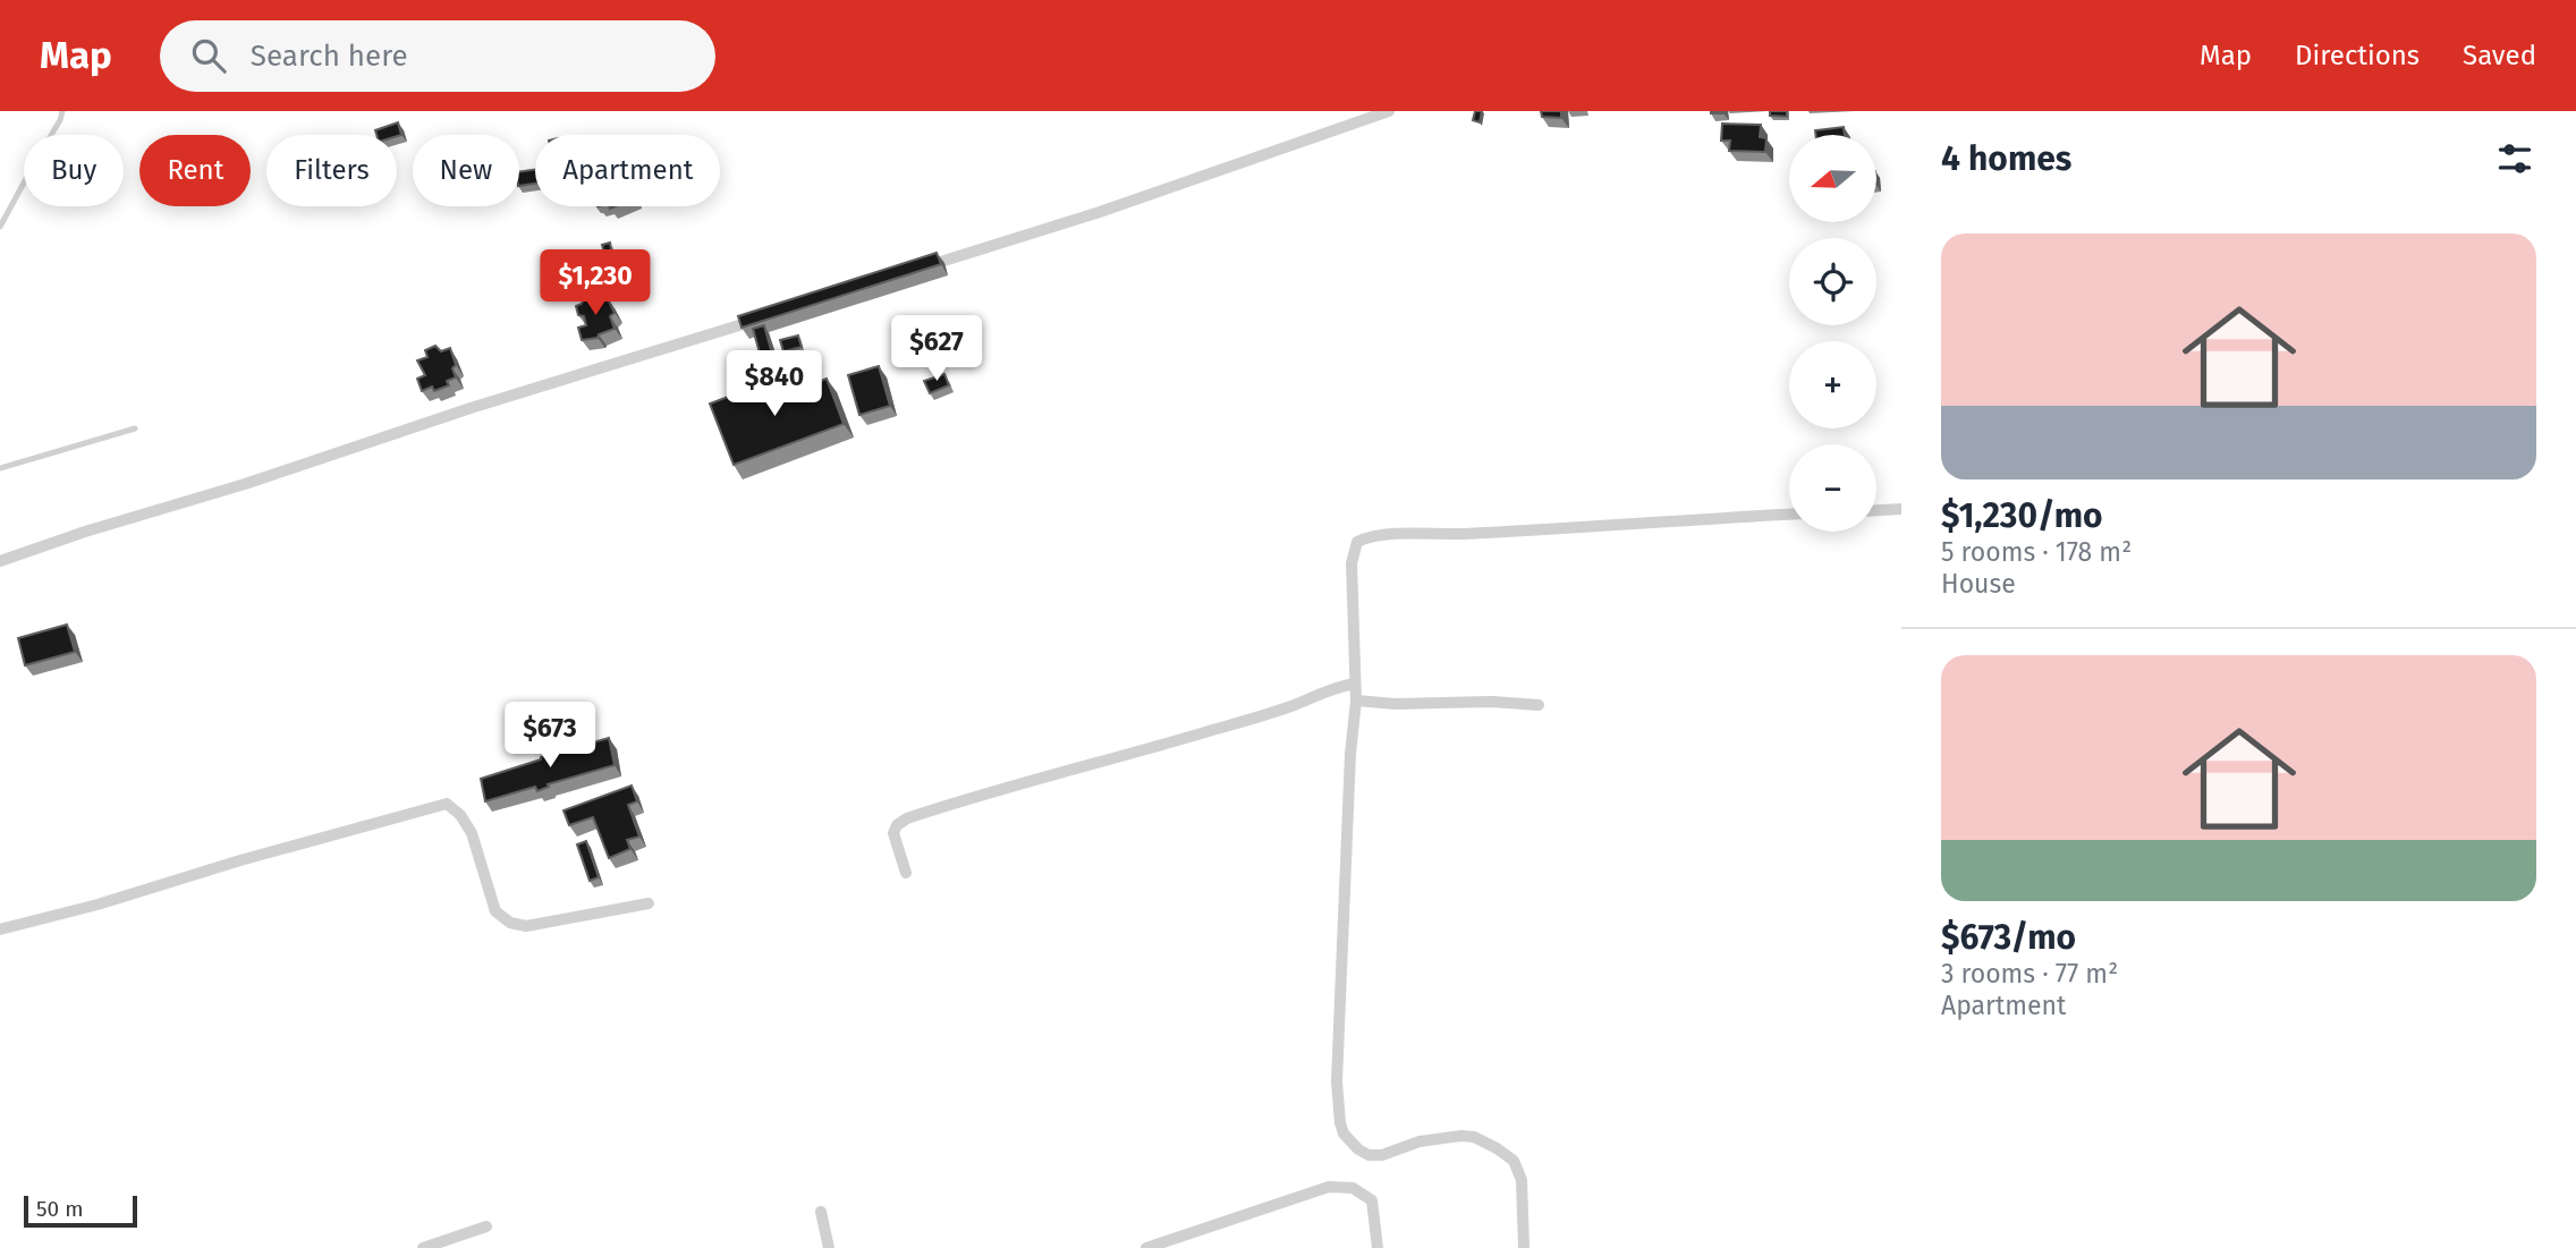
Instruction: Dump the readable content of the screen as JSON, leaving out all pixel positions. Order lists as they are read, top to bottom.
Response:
{
  "scale_bar": "50 m",
  "north": "left",
  "page": {
    "header": "Map",
    "search": "Search here",
    "nav": ["Map", "Directions", "Saved"],
    "heading": "4 homes",
    "map_buttons": ["+", "−"],
    "chip": [
      "Buy",
      "Rent",
      "Filters",
      "New",
      "Apartment"
    ],
    "list": [
      {
        "name": "$1,230/mo",
        "note": "5 rooms · 178 m² · House"
      },
      {
        "name": "$673/mo",
        "note": "3 rooms · 77 m² · Apartment"
      }
    ],
    "price": [
      "$1,230",
      "$627",
      "$840",
      "$673"
    ],
    "scale": "50 m"
  }
}
